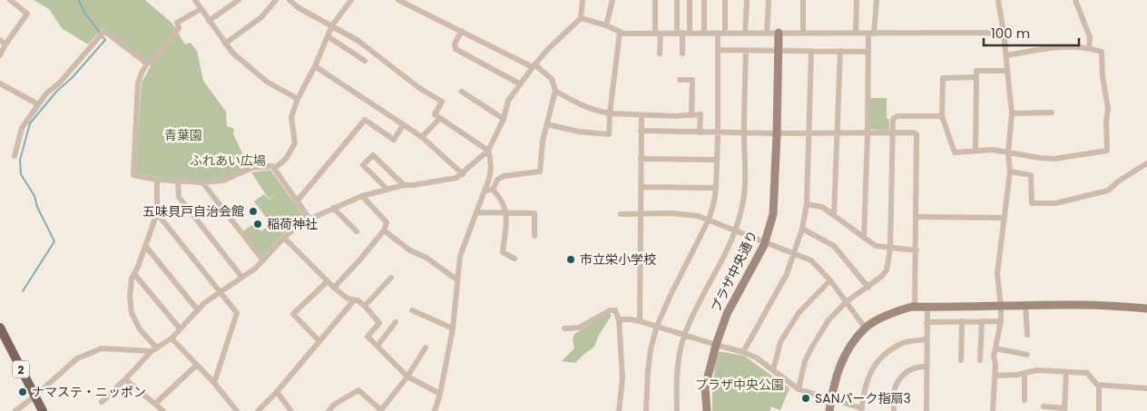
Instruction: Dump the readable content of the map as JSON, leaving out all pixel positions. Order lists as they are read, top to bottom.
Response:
{
  "streets": {
    "main road": ["2"],
    "street": ["プラザ中央通り"]
  },
  "parks": ["青葉園", "ふれあい広場", "プラザ中央公園"],
  "places": [
    "五味貝戸自治会館",
    "稲荷神社",
    "市立栄小学校",
    "ナマステ・ニッポン",
    "SANパーク指扇3"
  ],
  "scale_bar": "100 m"
}
